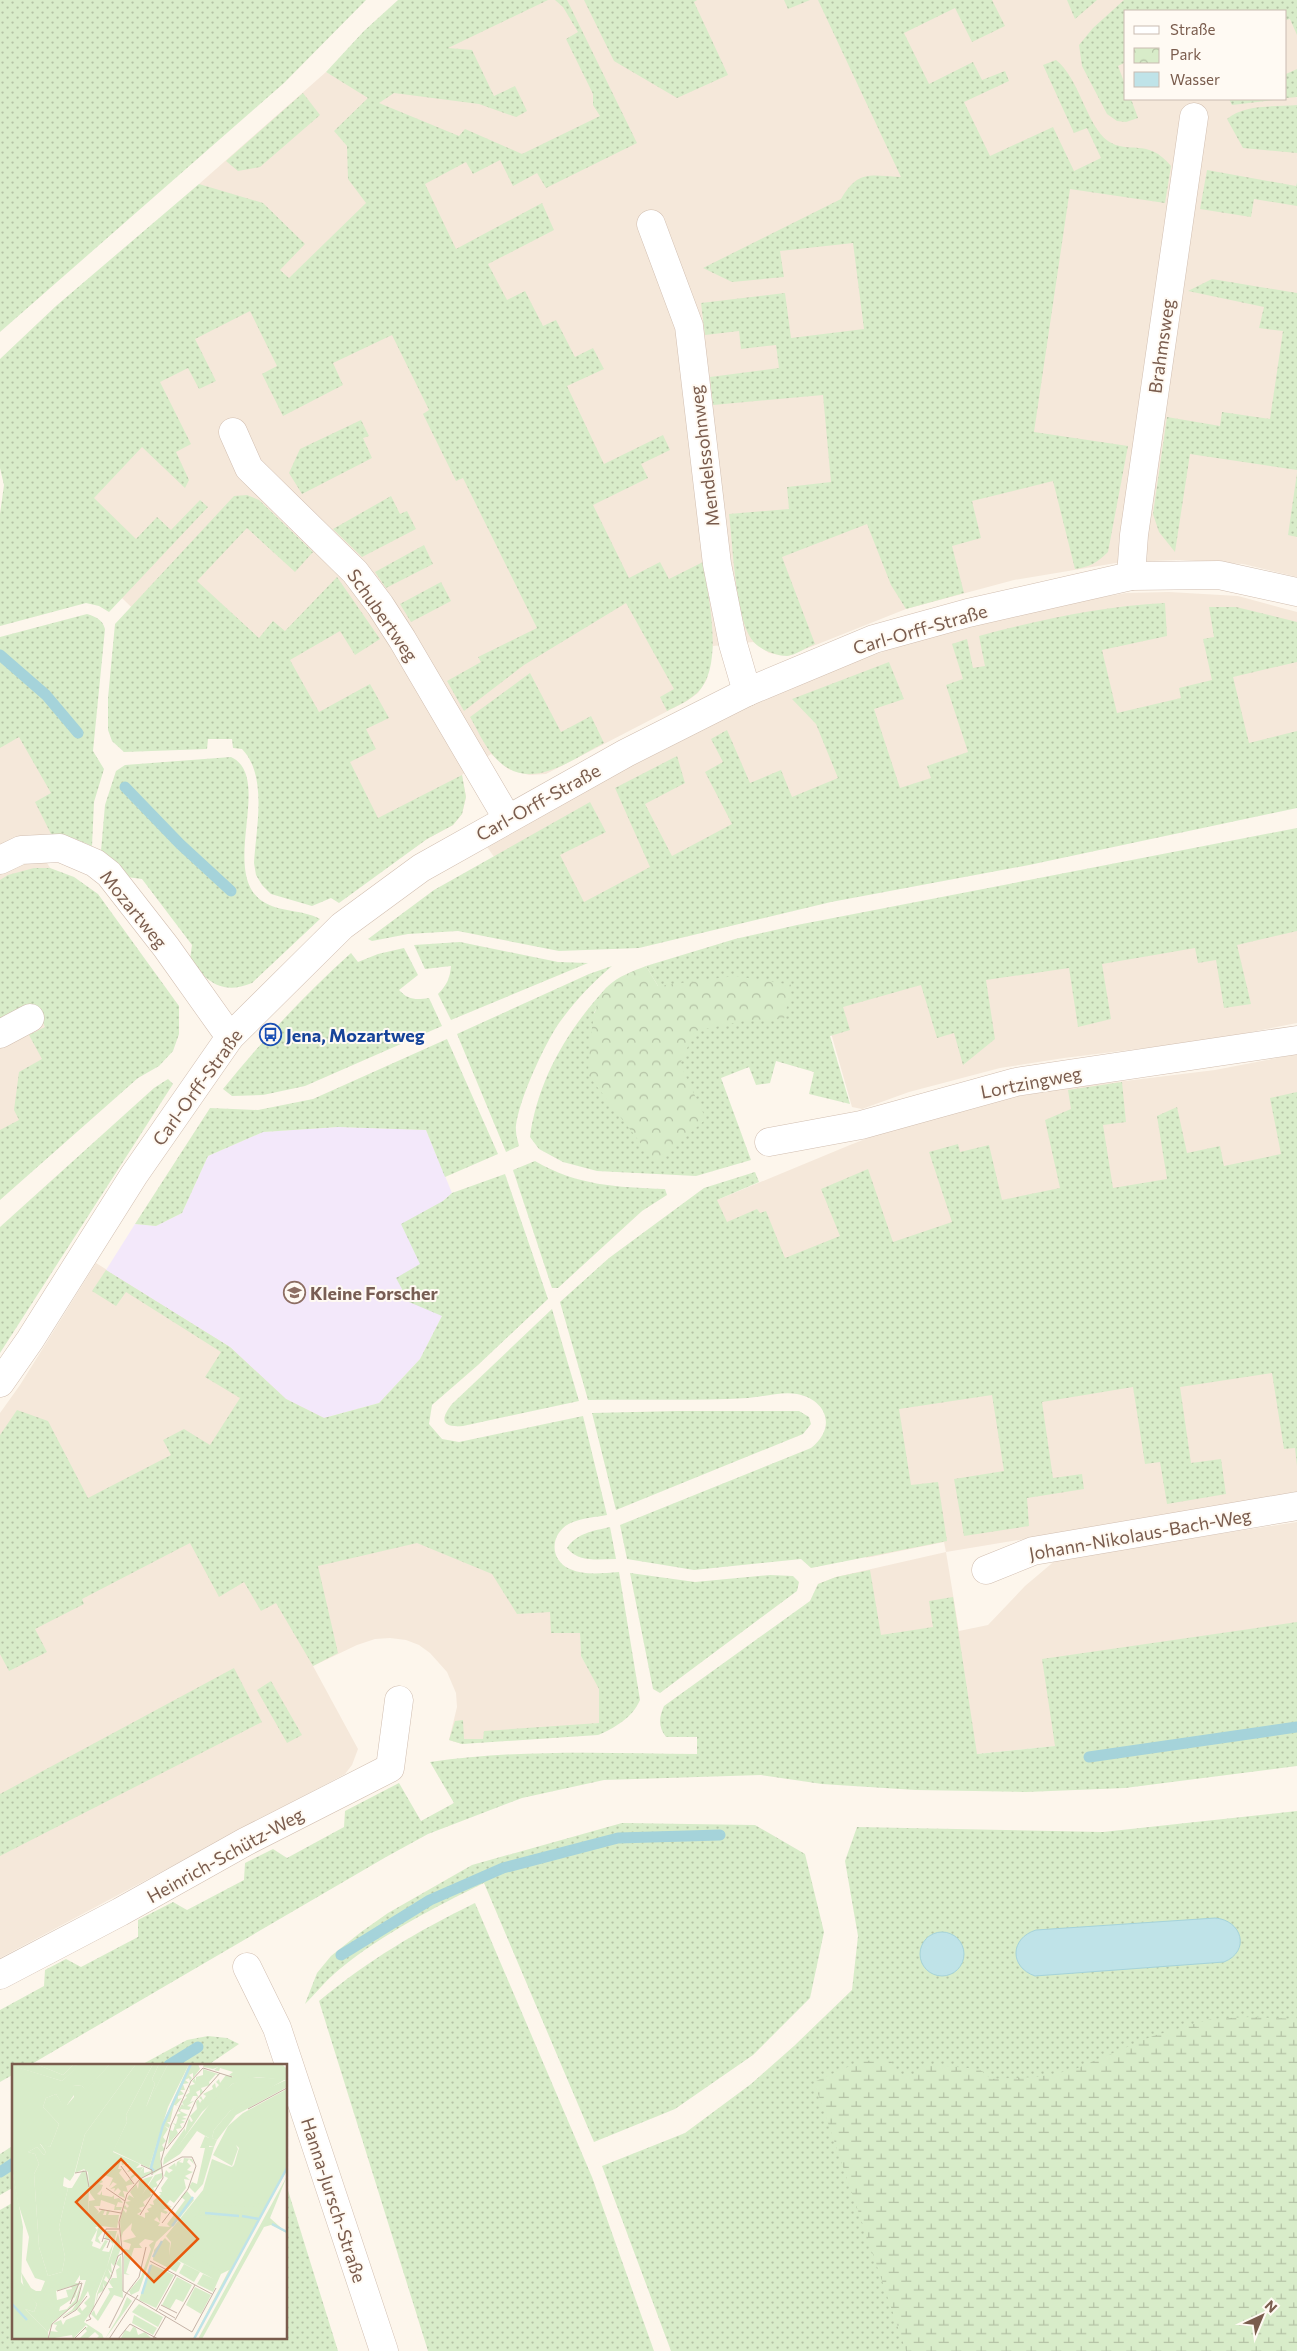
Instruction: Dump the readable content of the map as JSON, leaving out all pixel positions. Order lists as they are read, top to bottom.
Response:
{
  "streets": {
    "street": [
      "Brahmsweg",
      "Mendelssohnweg",
      "Schubertweg",
      "Carl-Orff-Straße",
      "Mozartweg",
      "Lortzingweg",
      "Johann-Nikolaus-Bach-Weg",
      "Heinrich-Schütz-Weg",
      "Hanna-Jursch-Straße"
    ]
  },
  "crossings": [
    ["Brahmsweg", "Carl-Orff-Straße"],
    ["Mendelssohnweg", "Carl-Orff-Straße"],
    ["Schubertweg", "Carl-Orff-Straße"],
    ["Carl-Orff-Straße", "Mozartweg"]
  ],
  "places": {
    "bus stop": ["Jena, Mozartweg"],
    "school or university": ["Kleine Forscher"]
  },
  "legend": ["Straße", "Park", "Wasser"],
  "north": "top right"
}
